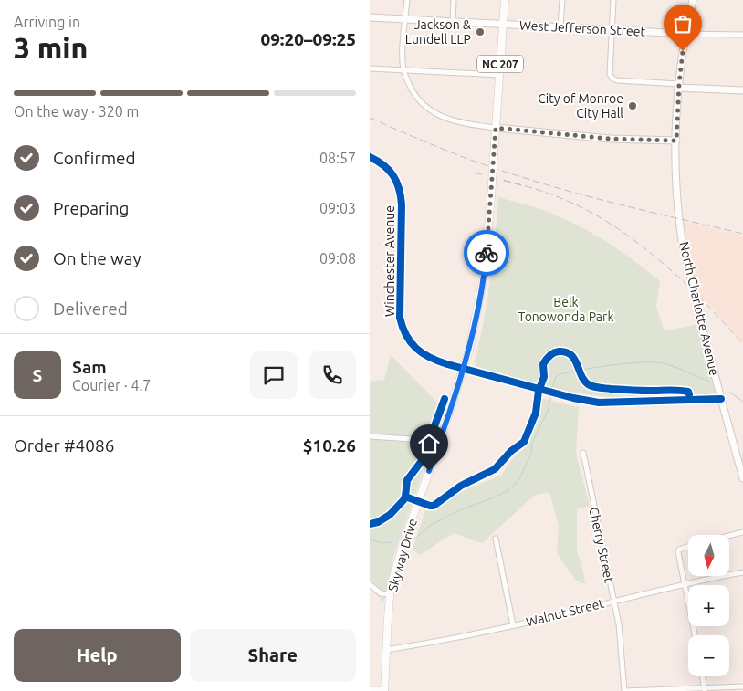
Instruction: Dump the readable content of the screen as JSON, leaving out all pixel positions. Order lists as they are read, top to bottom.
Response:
{
  "streets": {
    "main road": [
      "West Jefferson Street",
      "NC 207",
      "Winchester Avenue",
      "North Charlotte Avenue",
      "Skyway Drive"
    ],
    "street": ["Cherry Street", "Walnut Street"]
  },
  "crossings": [
    ["West Jefferson Street", "NC 207"],
    ["West Jefferson Street", "North Charlotte Avenue"],
    ["NC 207", "Skyway Drive"],
    ["Winchester Avenue", "Skyway Drive"],
    ["Cherry Street", "Walnut Street"],
    ["Skyway Drive", "Walnut Street"]
  ],
  "parks": ["Belk Tonowonda Park"],
  "places": ["Jackson & Lundell LLP", "City of Monroe City Hall"],
  "north": "bottom",
  "page": {
    "heading": ["3 min", "Arriving in", "09:20–09:25"],
    "panel": [
      "Sam",
      "Courier · 4.7",
      "Order #4086",
      "$10.26"
    ],
    "bar": "On the way · 320 m",
    "list": [
      ["Confirmed", "08:57"],
      ["Preparing", "09:03"],
      ["On the way", "09:08"],
      "Delivered"
    ],
    "round": "S",
    "map_buttons": ["+", "−"],
    "buttons": ["Help", "Share"]
  }
}
